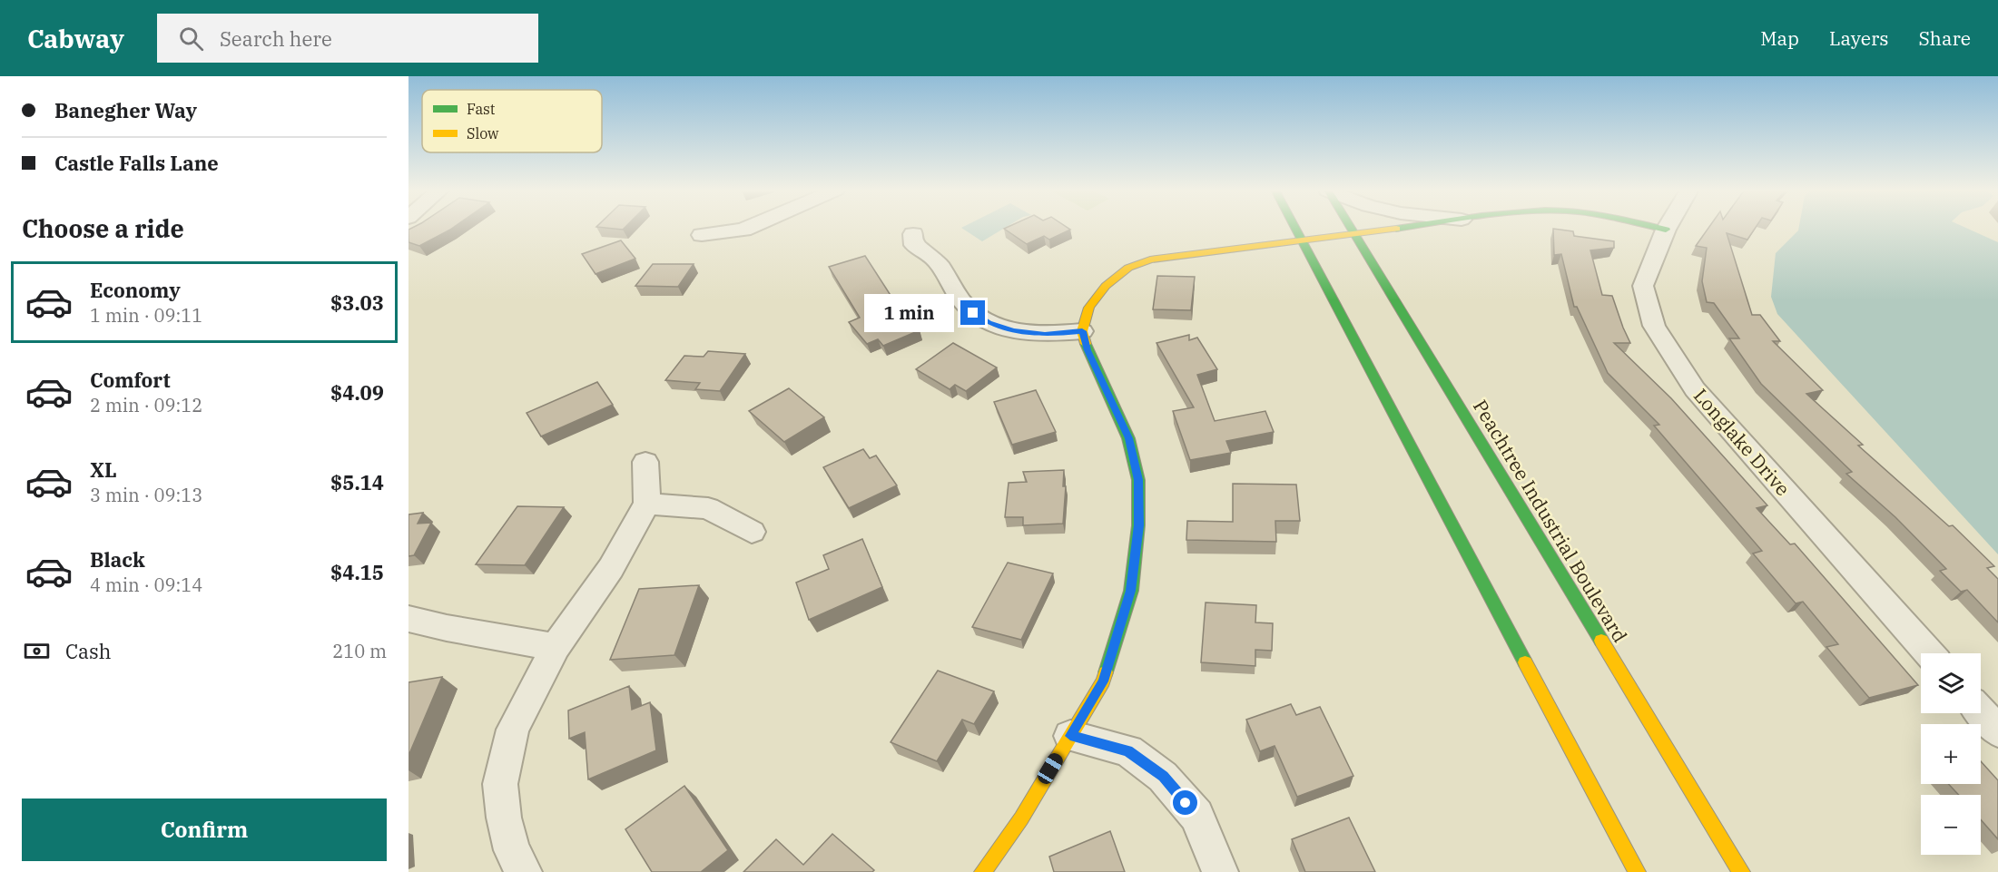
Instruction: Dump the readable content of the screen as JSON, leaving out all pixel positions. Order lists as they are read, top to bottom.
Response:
{
  "streets": {
    "main road": ["Peachtree Industrial Boulevard"],
    "street": ["Longlake Drive"]
  },
  "legend": ["Fast", "Slow"],
  "page": {
    "header": "Cabway",
    "search": "Search here",
    "nav": ["Map", "Layers", "Share"],
    "banner": ["Banegher Way", "Castle Falls Lane"],
    "heading": "Choose a ride",
    "list": [
      {
        "name": "Economy",
        "note": "1 min · 09:11",
        "value": "$3.03"
      },
      {
        "name": "Comfort",
        "note": "2 min · 09:12",
        "value": "$4.09"
      },
      {
        "name": "XL",
        "note": "3 min · 09:13",
        "value": "$5.14"
      },
      {
        "name": "Black",
        "note": "4 min · 09:14",
        "value": "$4.15"
      }
    ],
    "bubble": "1 min",
    "pay": ["Cash", "210 m"],
    "map_buttons": ["+", "−"],
    "buttons": "Confirm"
  }
}
